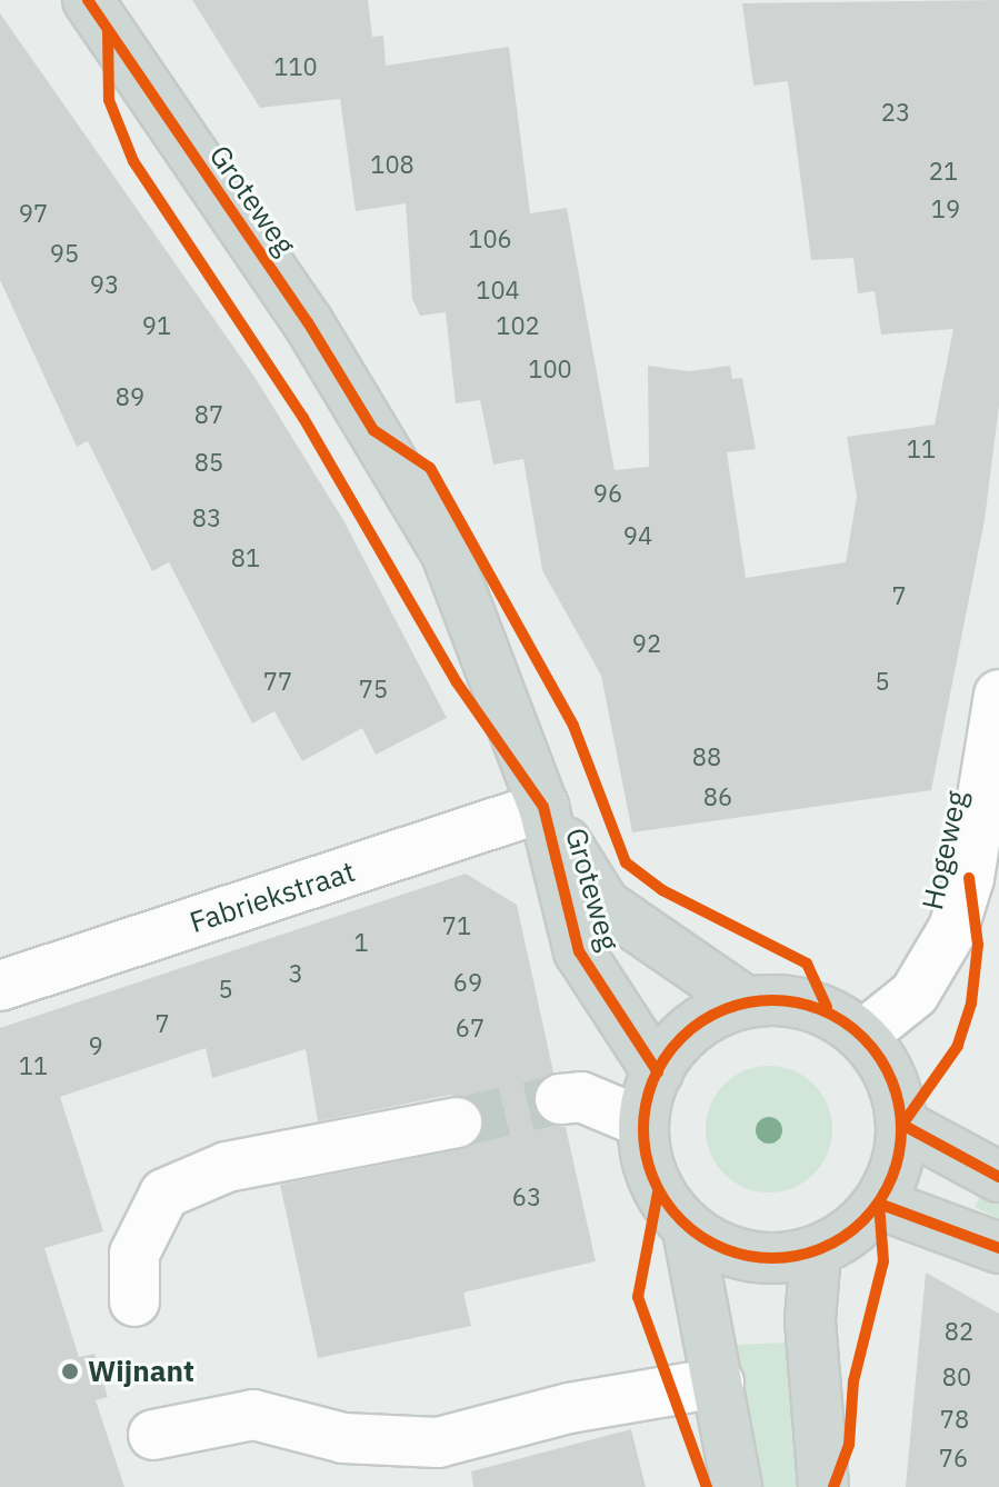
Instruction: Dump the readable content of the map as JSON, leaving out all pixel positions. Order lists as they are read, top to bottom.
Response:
{
  "streets": {
    "main road": ["Groteweg"],
    "street": ["Hogeweg", "Fabriekstraat"]
  },
  "crossings": [
    ["Groteweg", "Hogeweg"],
    ["Groteweg", "Fabriekstraat"]
  ],
  "places": ["Wijnant"],
  "house_numbers": [
    "110",
    "23",
    "108",
    "21",
    "19",
    "97",
    "106",
    "95",
    "93",
    "104",
    "91",
    "102",
    "100",
    "89",
    "87",
    "11",
    "85",
    "96",
    "83",
    "94",
    "81",
    "7",
    "92",
    "77",
    "5",
    "75",
    "88",
    "86",
    "71",
    "1",
    "3",
    "69",
    "5",
    "7",
    "67",
    "9",
    "11",
    "63",
    "82",
    "80",
    "78",
    "76"
  ]
}
